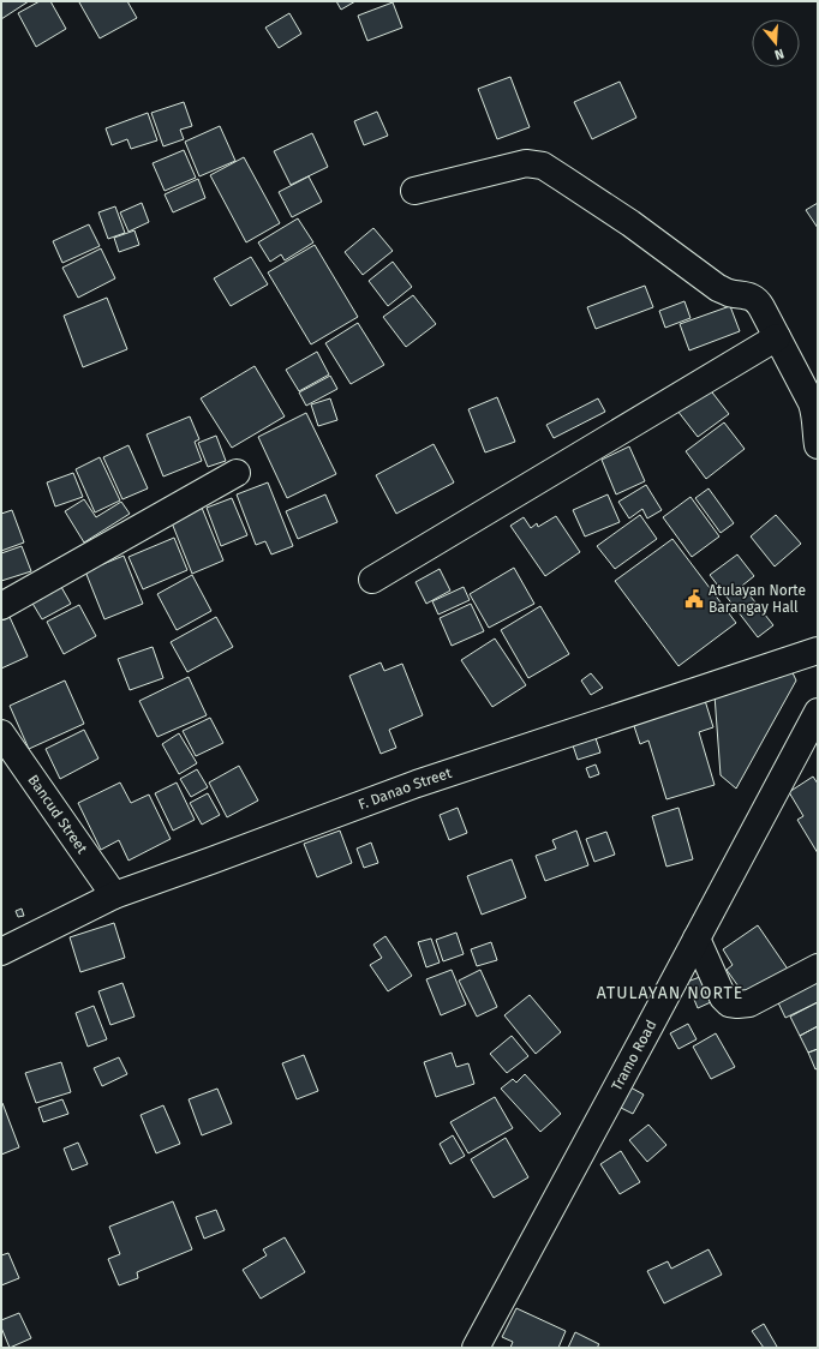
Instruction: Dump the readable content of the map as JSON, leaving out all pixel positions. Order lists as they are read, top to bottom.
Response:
{
  "streets": {
    "street": ["F. Danao Street", "Bancud Street", "Tramo Road"]
  },
  "crossings": [
    ["F. Danao Street", "Bancud Street"]
  ],
  "districts": ["ATULAYAN NORTE"],
  "places": {
    "public building": ["Atulayan Norte Barangay Hall"]
  },
  "north": "bottom"
}
